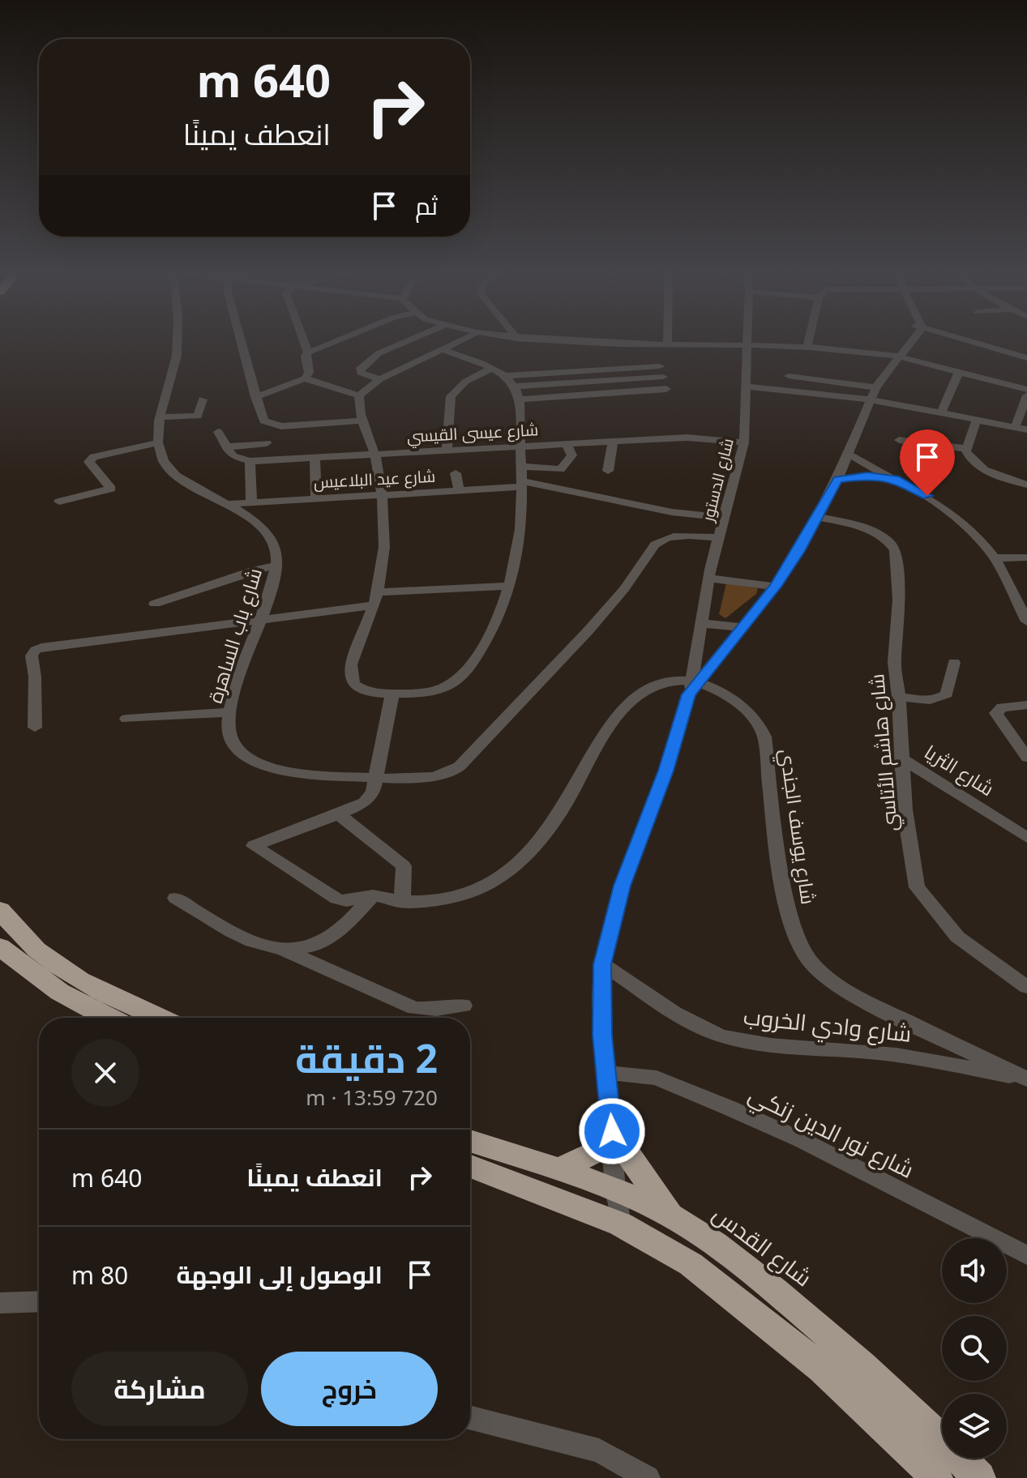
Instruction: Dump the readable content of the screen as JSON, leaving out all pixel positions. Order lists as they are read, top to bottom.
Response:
{
  "streets": {
    "highway": ["شارع القدس"],
    "street": [
      "شارع عيسى القيسي",
      "شارع عيد البلاعيس",
      "شارع الدستور",
      "شارع باب الساهرة",
      "شارع هاشم الأتاسي",
      "شارع الثريا",
      "شارع يوسف الجندي",
      "شارع وادي الخروب",
      "شارع نور الدين زنكي"
    ]
  },
  "crossings": [
    ["شارع عيسى القيسي", "شارع الدستور"],
    ["شارع عيد البلاعيس", "شارع الدستور"],
    ["شارع عيد البلاعيس", "شارع باب الساهرة"],
    ["شارع الدستور", "شارع باب الساهرة"],
    ["شارع الدستور", "شارع يوسف الجندي"],
    ["شارع هاشم الأتاسي", "شارع الثريا"],
    ["شارع يوسف الجندي", "شارع وادي الخروب"]
  ],
  "page": {
    "turn": ["640 m", "انعطف يمينًا"],
    "then": "ثم",
    "heading": ["2 دقيقة", "720 m · 13:59"],
    "list": [
      {
        "name": "انعطف يمينًا",
        "value": "640 m"
      },
      {
        "name": "الوصول إلى الوجهة",
        "value": "80 m"
      }
    ],
    "buttons": ["خروج", "مشاركة"]
  }
}
